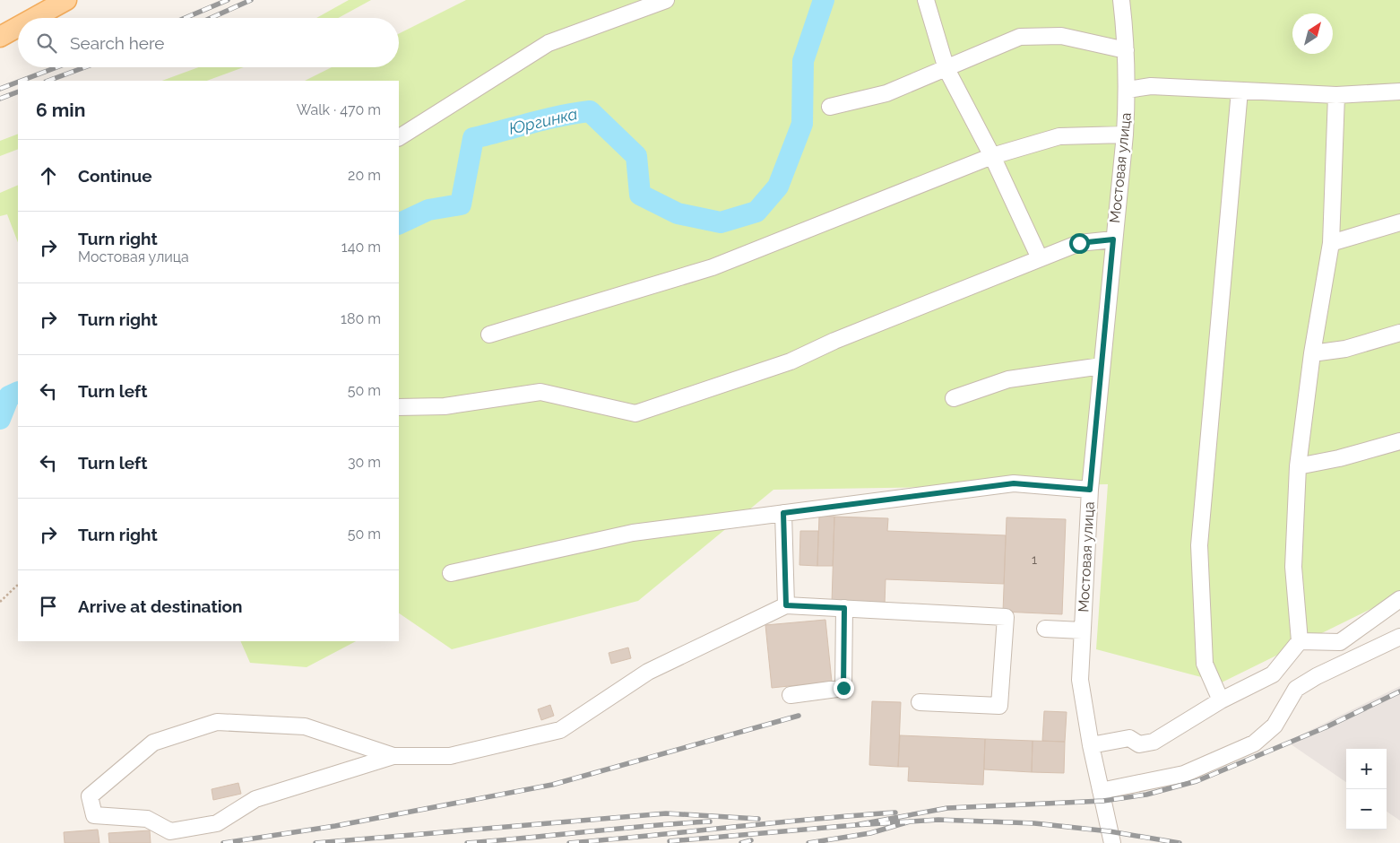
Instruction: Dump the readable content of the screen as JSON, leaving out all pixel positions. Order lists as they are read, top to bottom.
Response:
{
  "streets": {
    "street": ["Мостовая улица"]
  },
  "water": ["Юргинка"],
  "house_numbers": ["1"],
  "north": "top right",
  "page": {
    "search": "Search here",
    "heading": ["6 min", "Walk · 470 m"],
    "list": [
      ["Continue", "20 m"],
      ["Turn right", "Мостовая улица", "140 m"],
      ["Turn right", "180 m"],
      ["Turn left", "50 m"],
      ["Turn left", "30 m"],
      ["Turn right", "50 m"],
      "Arrive at destination"
    ],
    "map_buttons": ["+", "−"]
  }
}
